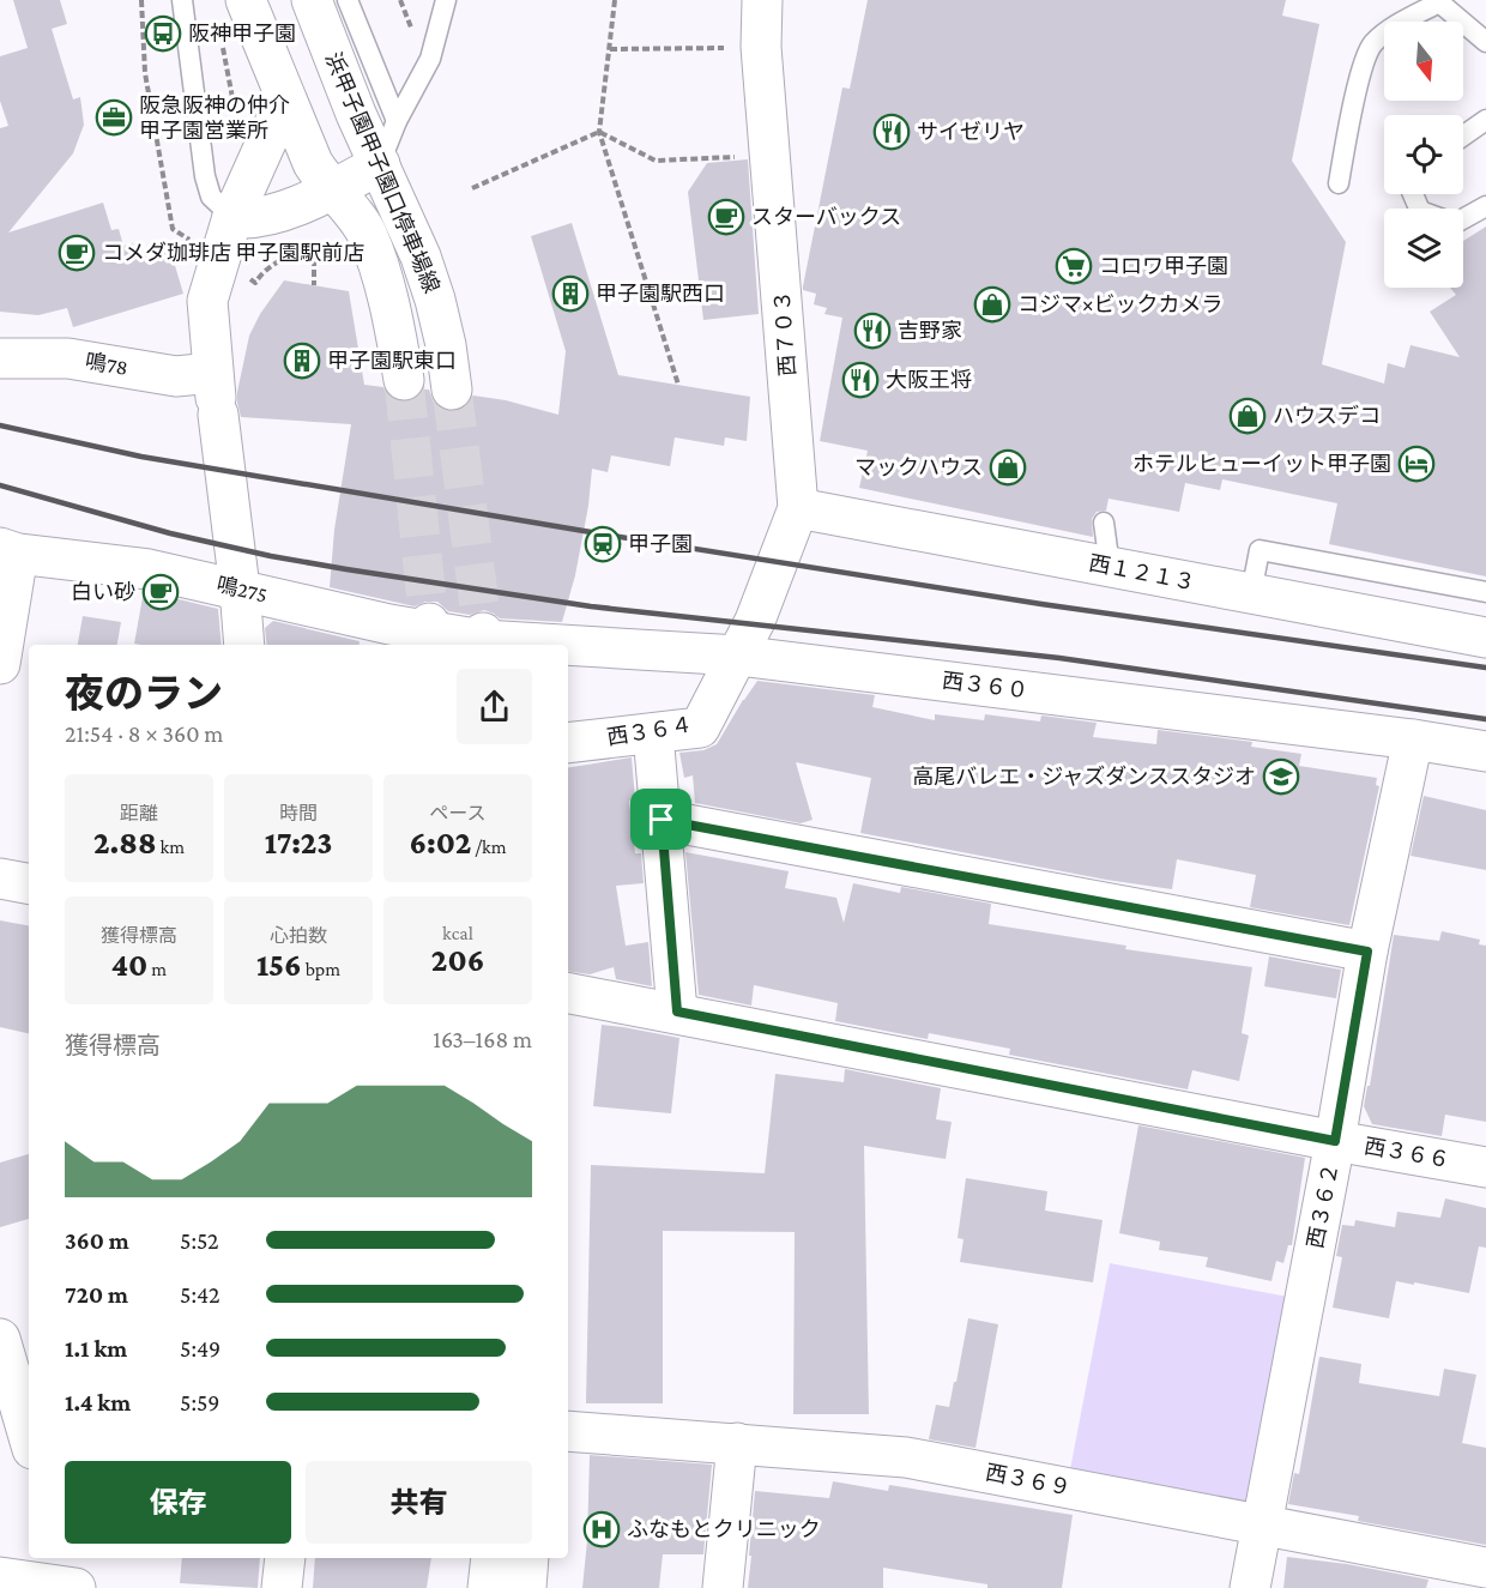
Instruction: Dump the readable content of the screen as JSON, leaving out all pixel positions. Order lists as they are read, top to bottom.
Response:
{
  "streets": {
    "street": [
      "浜甲子園甲子園口停車場線",
      "西７０３",
      "鳴78",
      "西１２１３",
      "鳴275",
      "西３６０",
      "西３６４",
      "西３６６",
      "西３６２",
      "西３６９"
    ]
  },
  "crossings": [
    ["西７０３", "西１２１３"],
    ["西７０３", "西３６０"],
    ["西７０３", "西３６４"],
    ["鳴275", "西３６０"],
    ["西３６０", "西３６４"],
    ["西３６０", "西３６２"],
    ["西３６６", "西３６２"],
    ["西３６２", "西３６９"]
  ],
  "places": {
    "bus stop": ["阪神甲子園"],
    "office": ["阪急阪神の仲介 甲子園営業所"],
    "restaurant": ["サイゼリヤ", "吉野家", "大阪王将"],
    "cafe": ["スターバックス", "コメダ珈琲店 甲子園駅前店", "白い砂"],
    "supermarket": ["コロワ甲子園"],
    "building": ["甲子園駅西口", "甲子園駅東口"],
    "shop": ["コジマ×ビックカメラ", "ハウスデコ", "マックハウス"],
    "hotel": ["ホテルヒューイット甲子園"],
    "station": ["甲子園"],
    "school or university": ["高尾バレエ・ジャズダンススタジオ"],
    "hospital": ["ふなもとクリニック"]
  },
  "north": "bottom",
  "page": {
    "heading": ["夜のラン", "21:54 · 8 × 360 m"],
    "stats": [
      ["距離", "2.88 km"],
      ["時間", "17:23"],
      ["ペース", "6:02 /km"],
      ["獲得標高", "40 m"],
      ["心拍数", "156 bpm"],
      ["kcal", "206"]
    ],
    "chart": ["獲得標高", "163–168 m"],
    "list": [
      {
        "name": "360 m",
        "note": "5:52"
      },
      {
        "name": "720 m",
        "note": "5:42"
      },
      {
        "name": "1.1 km",
        "note": "5:49"
      },
      {
        "name": "1.4 km",
        "note": "5:59"
      }
    ],
    "buttons": ["保存", "共有"]
  }
}
